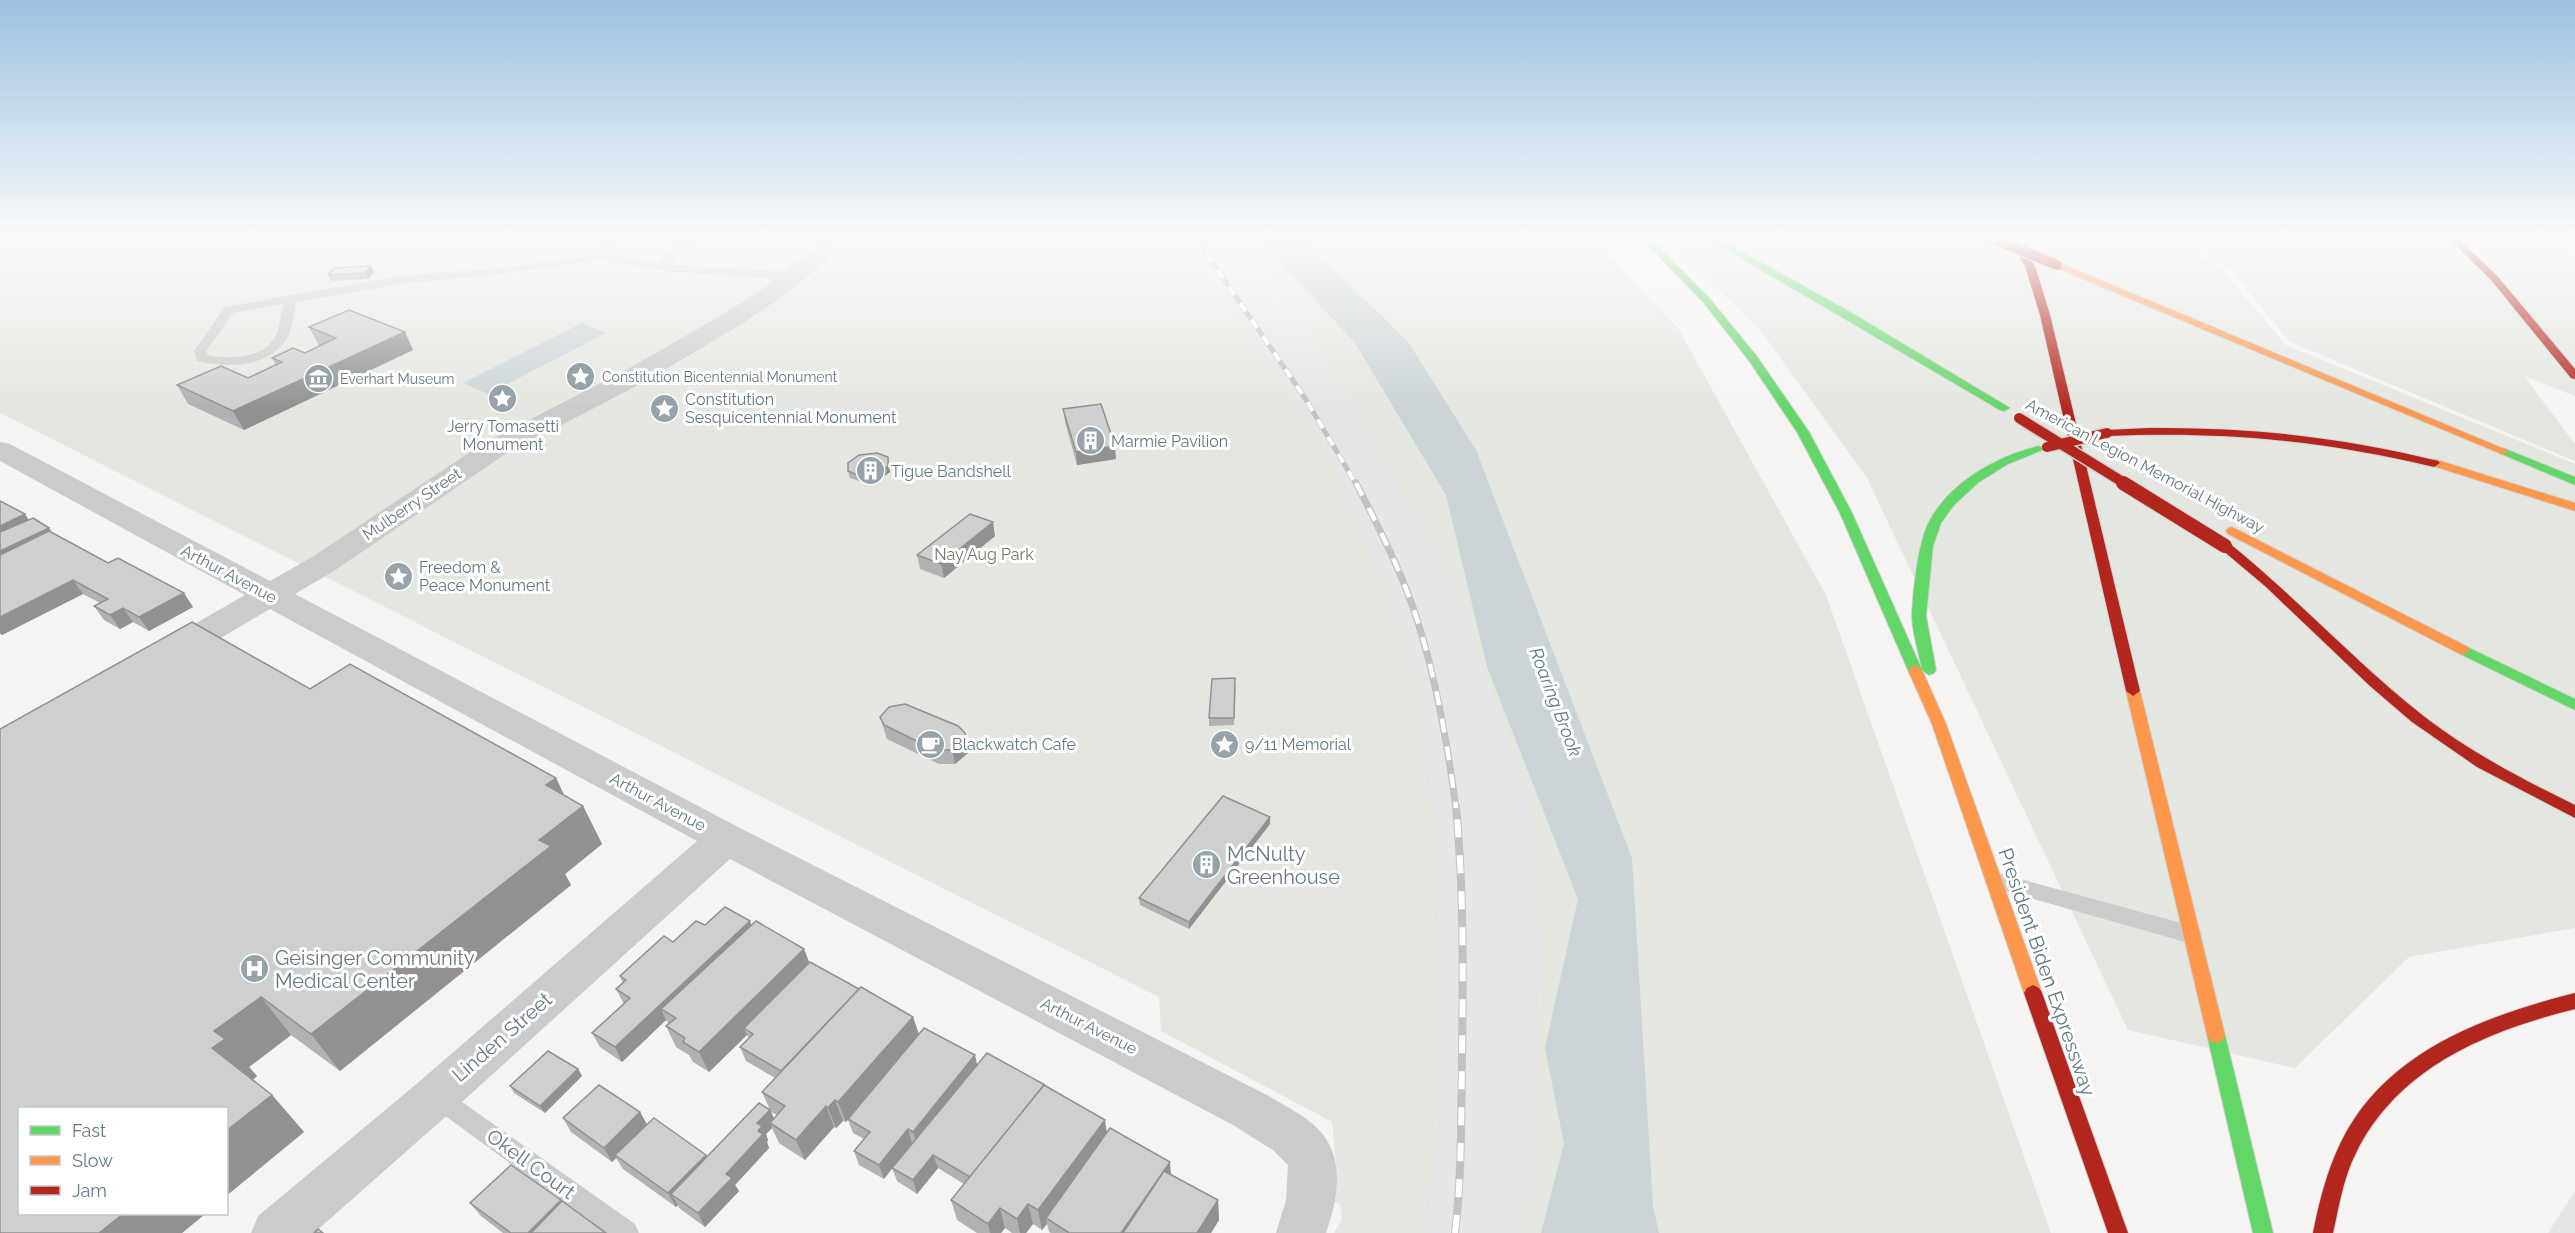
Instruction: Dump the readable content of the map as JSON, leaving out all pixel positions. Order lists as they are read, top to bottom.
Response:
{
  "streets": {
    "main road": ["American Legion Memorial Highway", "President Biden Expressway"],
    "street": ["Mulberry Street", "Arthur Avenue", "Linden Street"],
    "lane": ["Okell Court"]
  },
  "crossings": [
    ["Mulberry Street", "Arthur Avenue"],
    ["Arthur Avenue", "Linden Street"],
    ["Linden Street", "Okell Court"]
  ],
  "water": ["Roaring Brook"],
  "parks": ["Nay Aug Park"],
  "places": {
    "place": [
      "Constitution Bicentennial Monument",
      "Jerry Tomasetti Monument",
      "Constitution Sesquicentennial Monument",
      "Freedom & Peace Monument",
      "9/11 Memorial"
    ],
    "museum": ["Everhart Museum"],
    "building": ["Marmie Pavilion", "Tigue Bandshell", "McNulty Greenhouse"],
    "cafe": ["Blackwatch Cafe"],
    "hospital": ["Geisinger Community Medical Center"]
  },
  "legend": ["Fast", "Slow", "Jam"]
}
